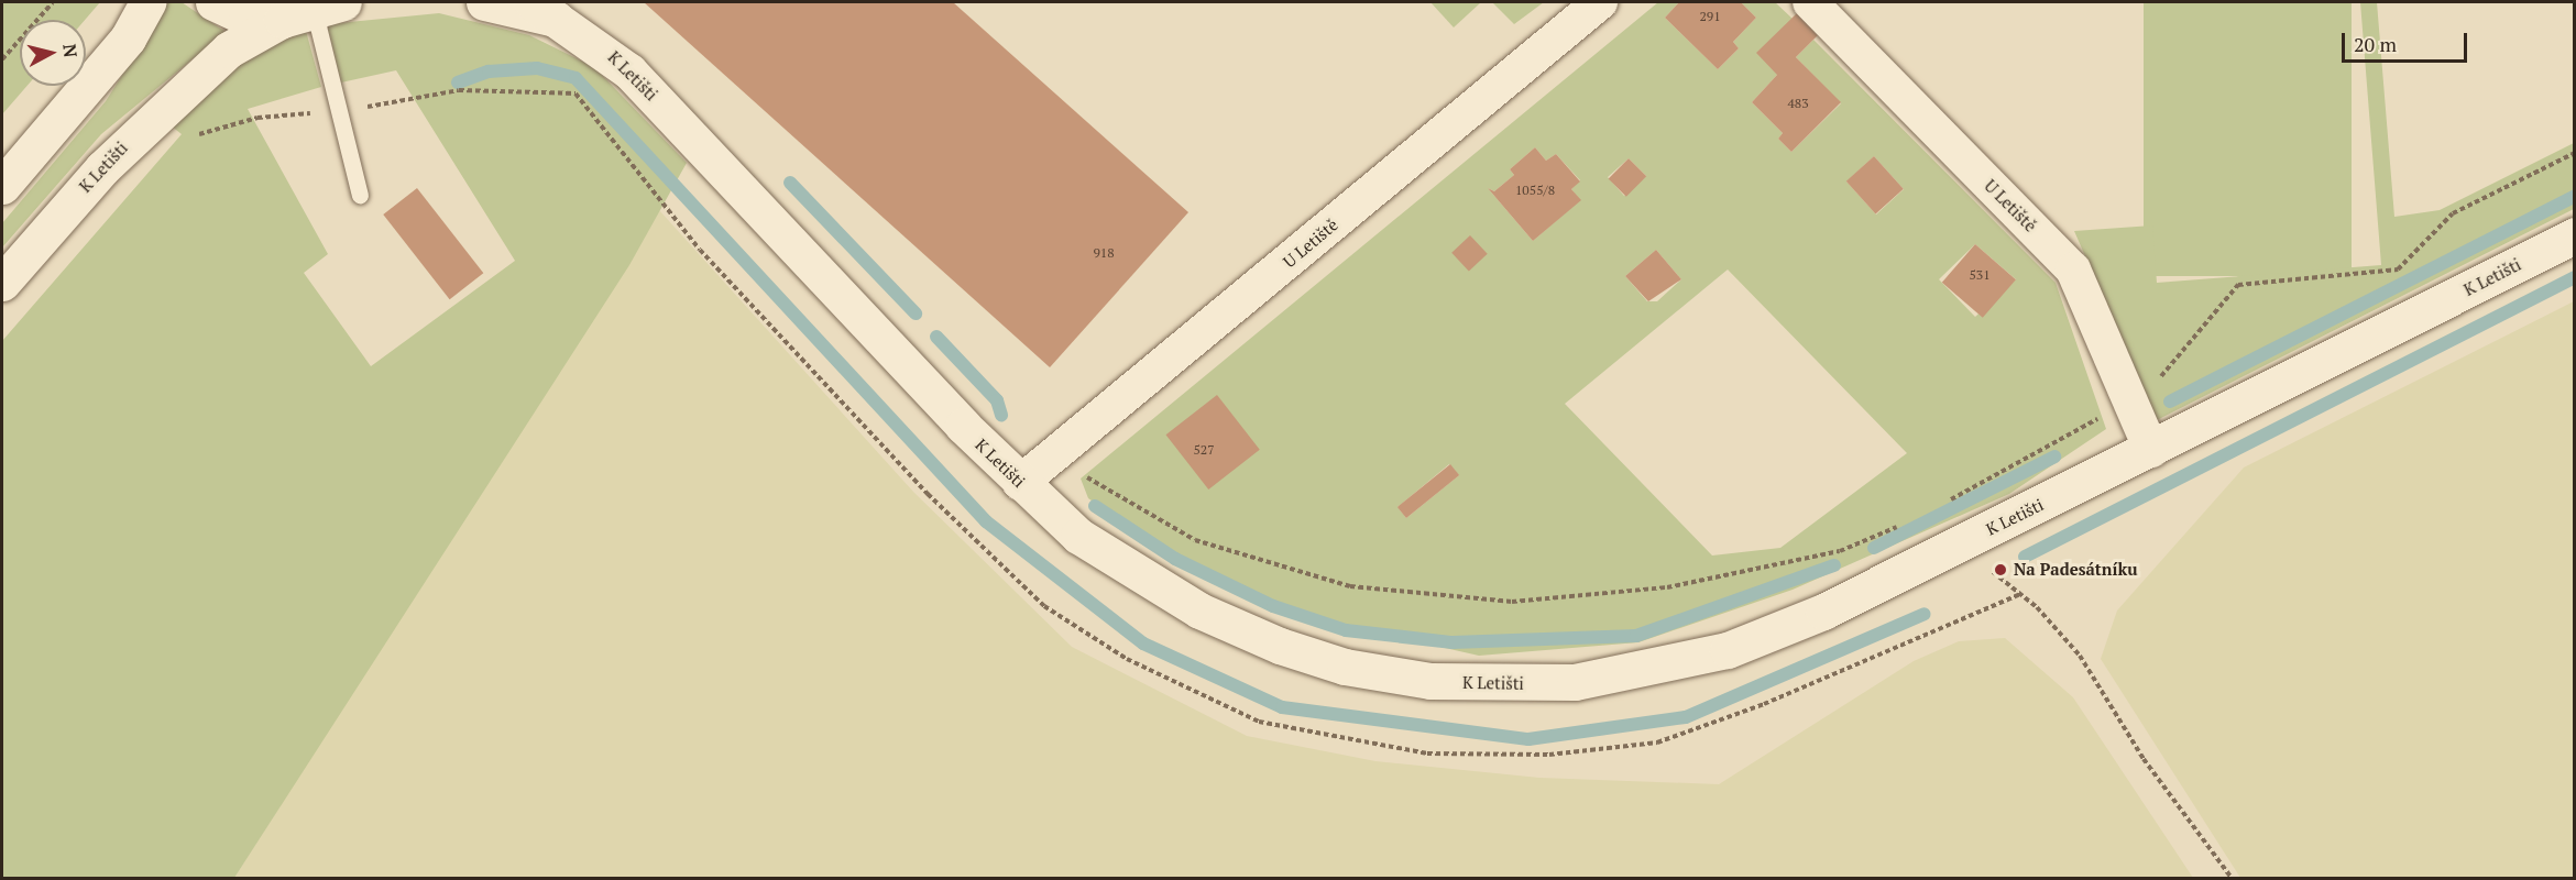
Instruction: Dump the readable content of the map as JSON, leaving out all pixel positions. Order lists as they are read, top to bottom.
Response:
{
  "streets": {
    "street": ["K Letišti", "U Letiště"]
  },
  "crossings": [
    ["K Letišti", "U Letiště"]
  ],
  "places": ["Na Padesátníku"],
  "house_numbers": [
    "291",
    "483",
    "1055/8",
    "918",
    "531",
    "527"
  ],
  "scale_bar": "20 m",
  "north": "right"
}
